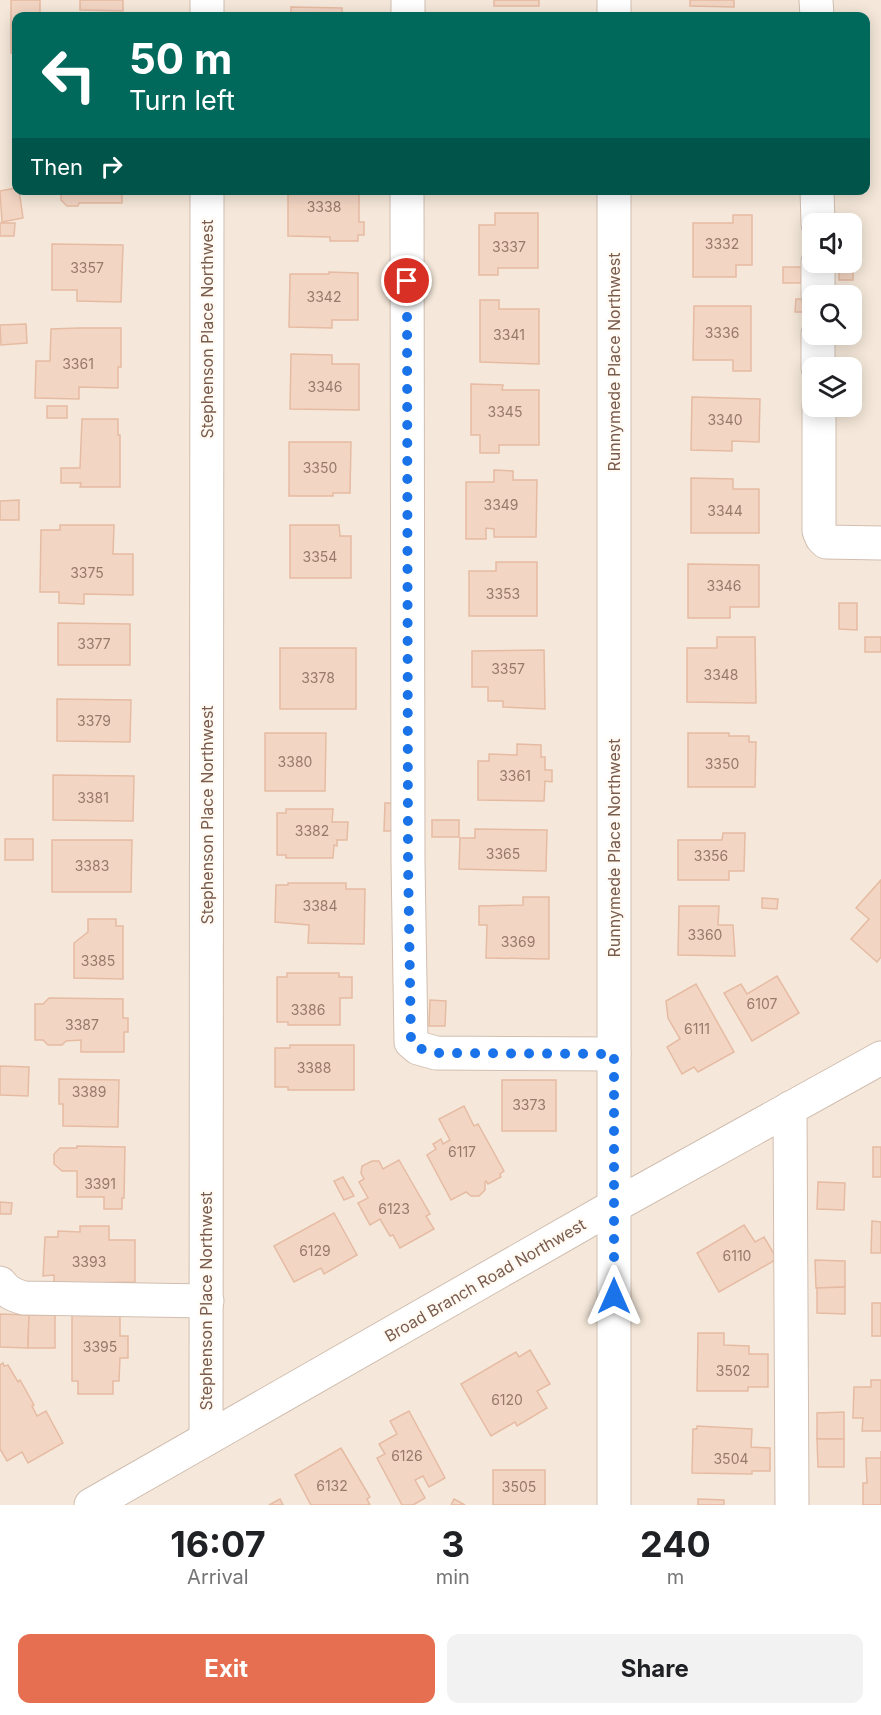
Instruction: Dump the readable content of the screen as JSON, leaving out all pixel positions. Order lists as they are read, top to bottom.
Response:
{
  "streets": {
    "street": ["Stephenson Place Northwest", "Runnymede Place Northwest", "Broad Branch Road Northwest"]
  },
  "crossings": [
    ["Stephenson Place Northwest", "Broad Branch Road Northwest"],
    ["Runnymede Place Northwest", "Broad Branch Road Northwest"]
  ],
  "house_numbers": [
    "3338",
    "3332",
    "3337",
    "3357",
    "3342",
    "3336",
    "3341",
    "3361",
    "3346",
    "3345",
    "3340",
    "3350",
    "3349",
    "3344",
    "3354",
    "3375",
    "3346",
    "3353",
    "3377",
    "3357",
    "3348",
    "3378",
    "3379",
    "3380",
    "3350",
    "3361",
    "3381",
    "3382",
    "3365",
    "3356",
    "3383",
    "3384",
    "3360",
    "3369",
    "3385",
    "6107",
    "3386",
    "3387",
    "6111",
    "3388",
    "3389",
    "3373",
    "6117",
    "3391",
    "6123",
    "6129",
    "6110",
    "3393",
    "3395",
    "3502",
    "6120",
    "6126",
    "3504",
    "6132",
    "3505"
  ],
  "page": {
    "turn": ["50 m", "Turn left"],
    "then": "Then",
    "eta": [
      "16:07",
      "Arrival",
      "3",
      "min",
      "240",
      "m"
    ],
    "buttons": ["Exit", "Share"]
  }
}
